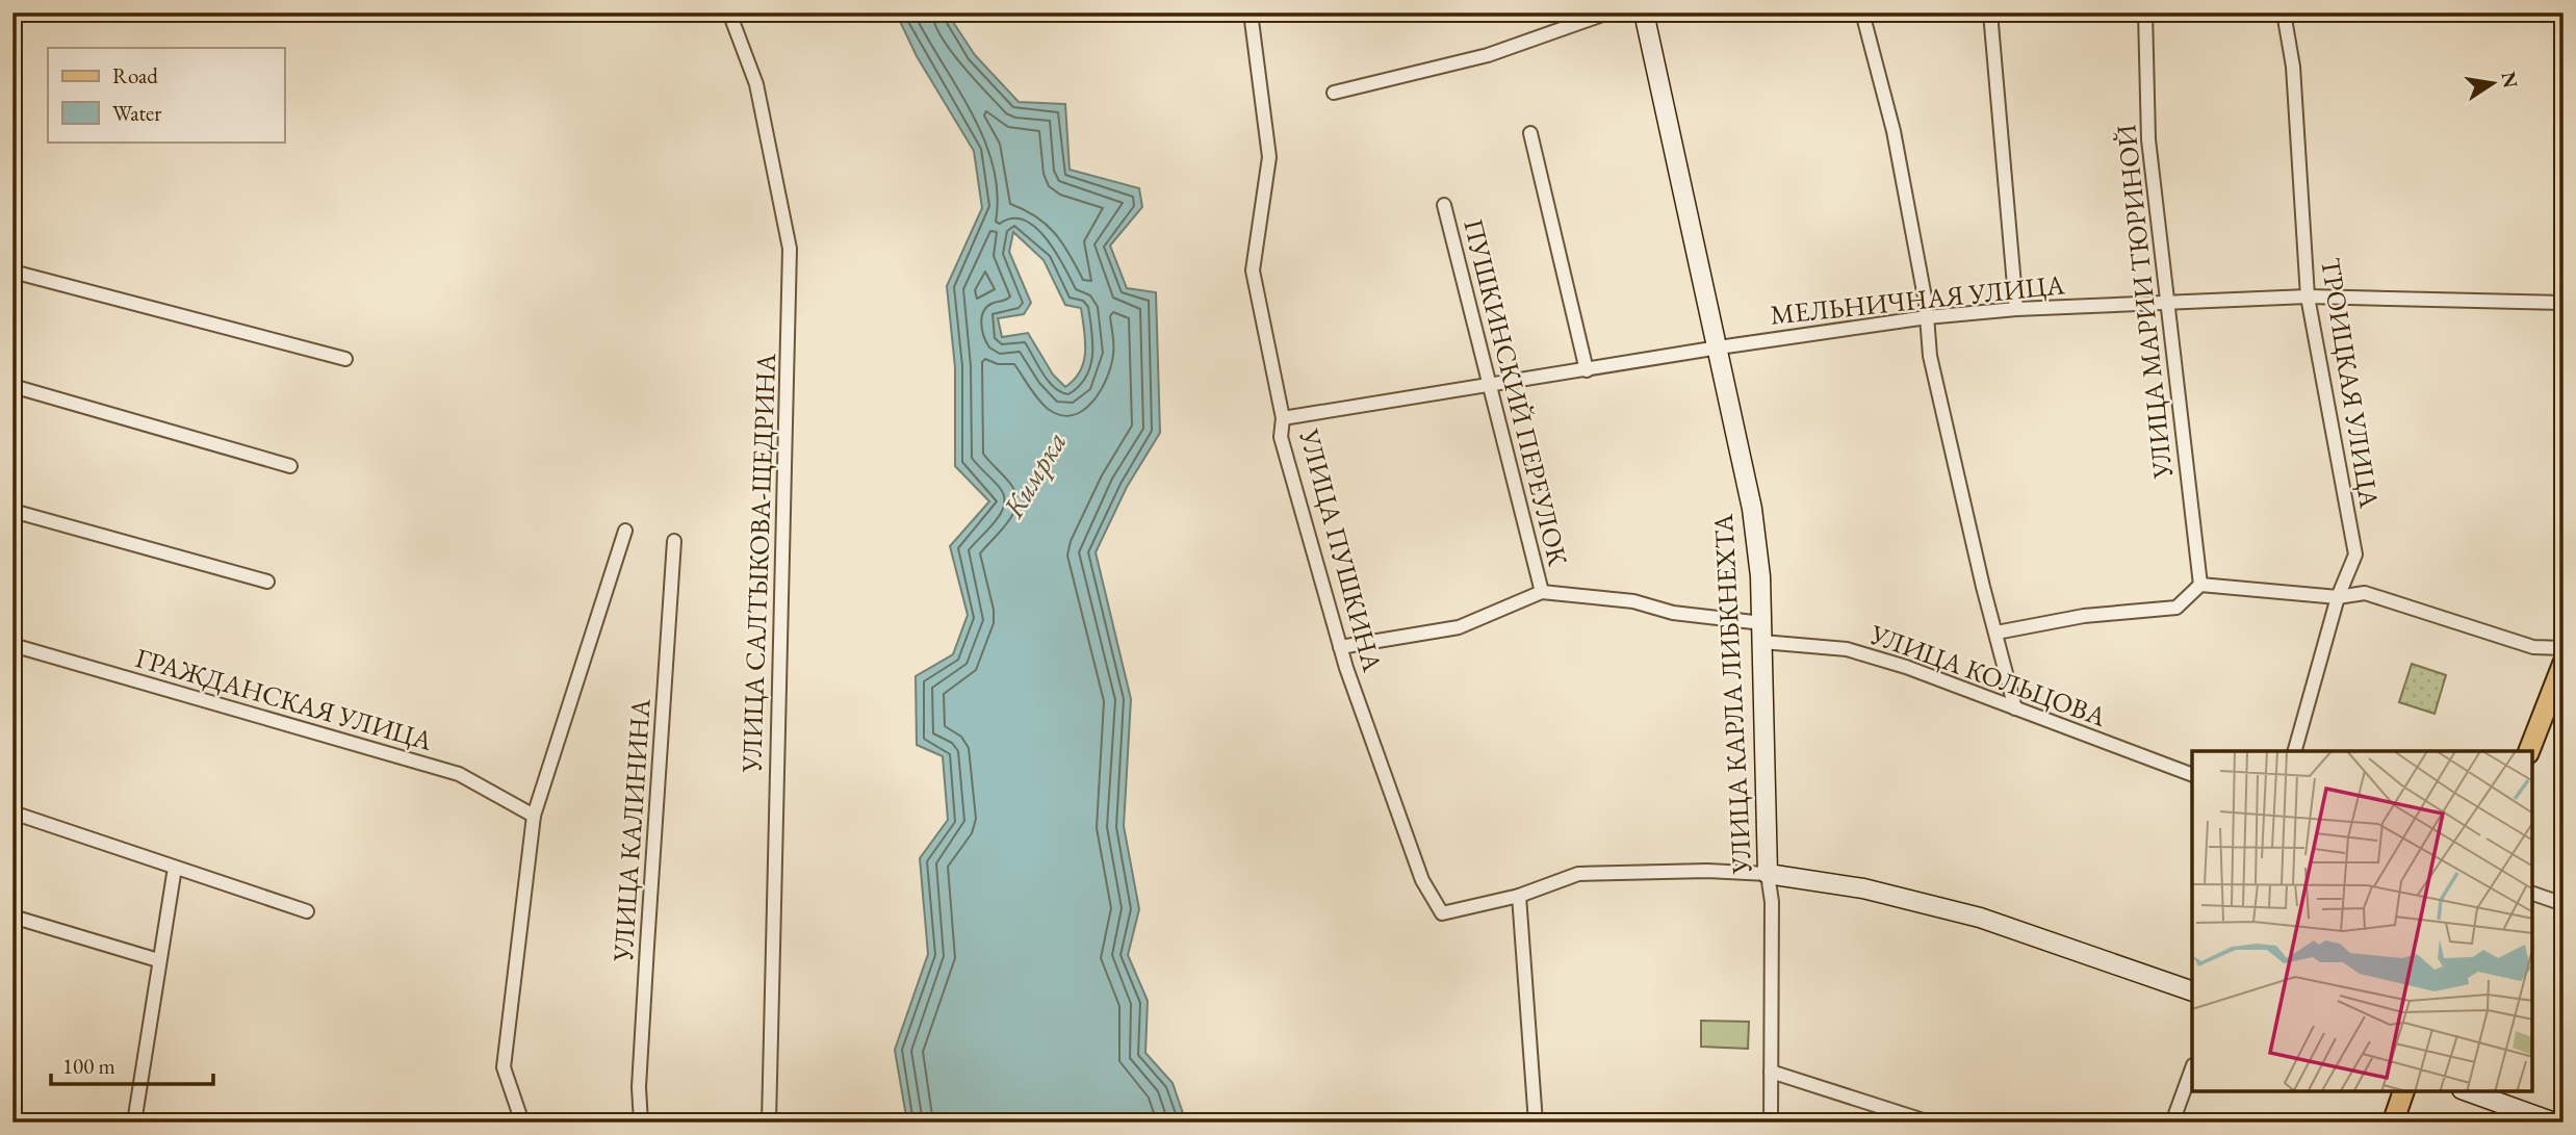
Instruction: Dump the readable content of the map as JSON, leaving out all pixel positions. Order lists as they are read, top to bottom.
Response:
{
  "streets": {
    "street": [
      "МЕЛЬНИЧНАЯ УЛИЦА",
      "УЛИЦА МАРИИ ТЮРИНОЙ",
      "ТРОИЦКАЯ УЛИЦА",
      "ПУШКИНСКИЙ ПЕРЕУЛОК",
      "УЛИЦА ПУШКИНА",
      "УЛИЦА САЛТЫКОВА-ЩЕДРИНА",
      "УЛИЦА КОЛЬЦОВА",
      "УЛИЦА КАРЛА ЛИБКНЕХТА",
      "ГРАЖДАНСКАЯ УЛИЦА",
      "УЛИЦА КАЛИНИНА"
    ]
  },
  "crossings": [
    ["МЕЛЬНИЧНАЯ УЛИЦА", "УЛИЦА МАРИИ ТЮРИНОЙ"],
    ["МЕЛЬНИЧНАЯ УЛИЦА", "ТРОИЦКАЯ УЛИЦА"],
    ["МЕЛЬНИЧНАЯ УЛИЦА", "ПУШКИНСКИЙ ПЕРЕУЛОК"],
    ["МЕЛЬНИЧНАЯ УЛИЦА", "УЛИЦА ПУШКИНА"],
    ["МЕЛЬНИЧНАЯ УЛИЦА", "УЛИЦА КАРЛА ЛИБКНЕХТА"],
    ["ПУШКИНСКИЙ ПЕРЕУЛОК", "УЛИЦА КОЛЬЦОВА"],
    ["УЛИЦА КОЛЬЦОВА", "УЛИЦА КАРЛА ЛИБКНЕХТА"]
  ],
  "water": ["Кимрка"],
  "legend": ["Road", "Water"],
  "scale_bar": "100 m",
  "north": "right"
}
